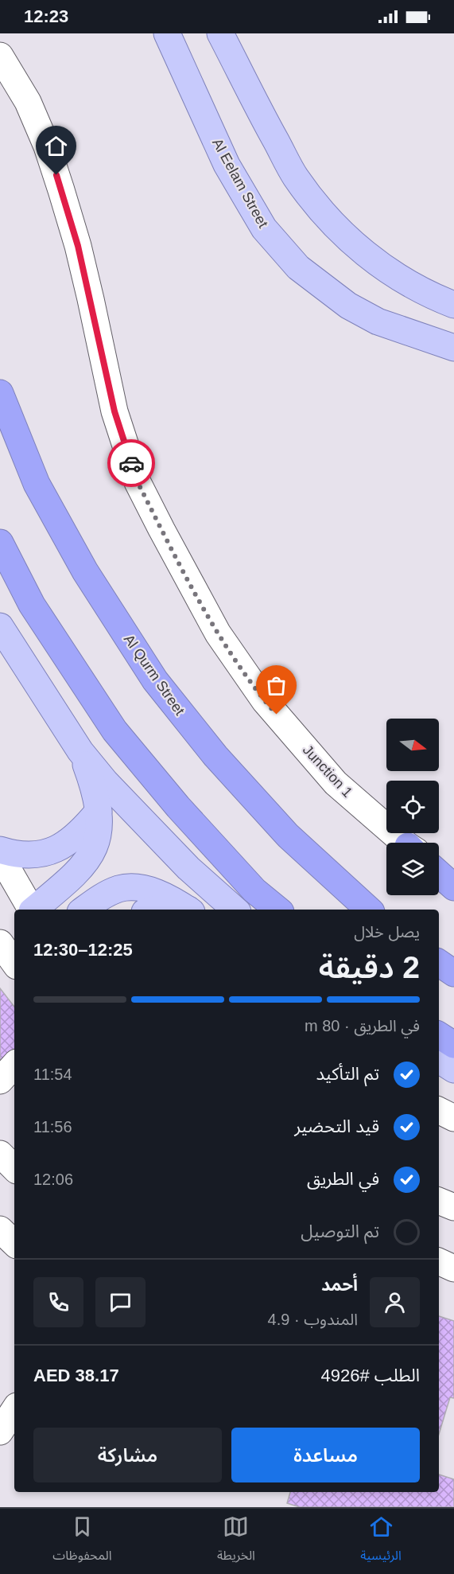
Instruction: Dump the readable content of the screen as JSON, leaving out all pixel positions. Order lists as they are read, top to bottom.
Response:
{
  "streets": {
    "highway": ["Al Qurm Street"],
    "main road": ["Al Eelam Street"],
    "street": ["Junction 1"]
  },
  "north": "right",
  "page": {
    "status": "12:23",
    "heading": ["2 دقيقة", "يصل خلال", "12:25–12:30"],
    "panel": [
      "أحمد",
      "المندوب · 4.9",
      "الطلب #4926",
      "AED 38.17"
    ],
    "bar": "في الطريق · 80 m",
    "list": [
      ["تم التأكيد", "11:54"],
      ["قيد التحضير", "11:56"],
      ["في الطريق", "12:06"],
      "تم التوصيل"
    ],
    "buttons": ["مساعدة", "مشاركة"],
    "tabs": ["الرئيسية", "الخريطة", "المحفوظات"]
  }
}
